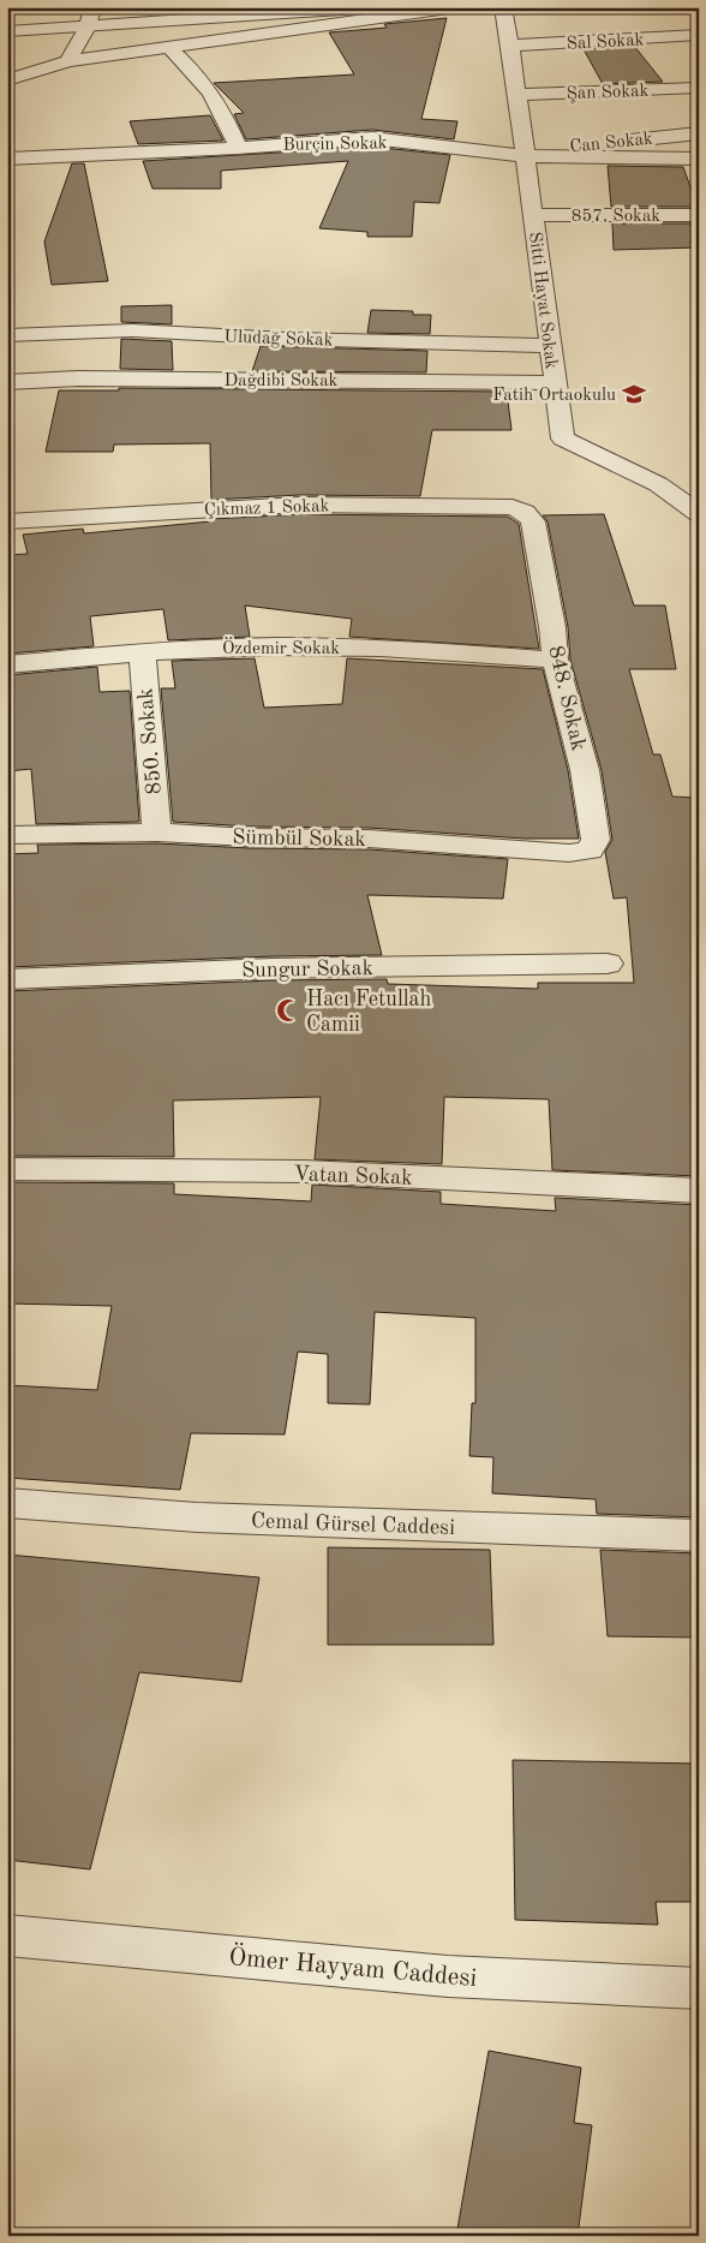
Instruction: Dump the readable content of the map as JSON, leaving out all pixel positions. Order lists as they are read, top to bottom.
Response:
{
  "streets": {
    "street": [
      "Sal Sokak",
      "Şan Sokak",
      "Can Sokak",
      "Burçin Sokak",
      "857. Sokak",
      "Sitti Hayat Sokak",
      "Uludağ Sokak",
      "Dağdibi Sokak",
      "Çıkmaz 1 Sokak",
      "Özdemir Sokak",
      "848. Sokak",
      "850. Sokak",
      "Sümbül Sokak",
      "Sungur Sokak",
      "Vatan Sokak",
      "Cemal Gürsel Caddesi",
      "Ömer Hayyam Caddesi"
    ]
  },
  "crossings": [
    ["Sal Sokak", "Sitti Hayat Sokak"],
    ["Şan Sokak", "Sitti Hayat Sokak"],
    ["Can Sokak", "Burçin Sokak"],
    ["Can Sokak", "Sitti Hayat Sokak"],
    ["Burçin Sokak", "Sitti Hayat Sokak"],
    ["857. Sokak", "Sitti Hayat Sokak"],
    ["Sitti Hayat Sokak", "Uludağ Sokak"],
    ["Sitti Hayat Sokak", "Dağdibi Sokak"],
    ["Çıkmaz 1 Sokak", "848. Sokak"],
    ["Özdemir Sokak", "848. Sokak"],
    ["Özdemir Sokak", "850. Sokak"],
    ["848. Sokak", "Sümbül Sokak"],
    ["850. Sokak", "Sümbül Sokak"]
  ],
  "places": {
    "school or university": ["Fatih Ortaokulu"],
    "mosque": ["Hacı Fetullah Camii"]
  }
}
